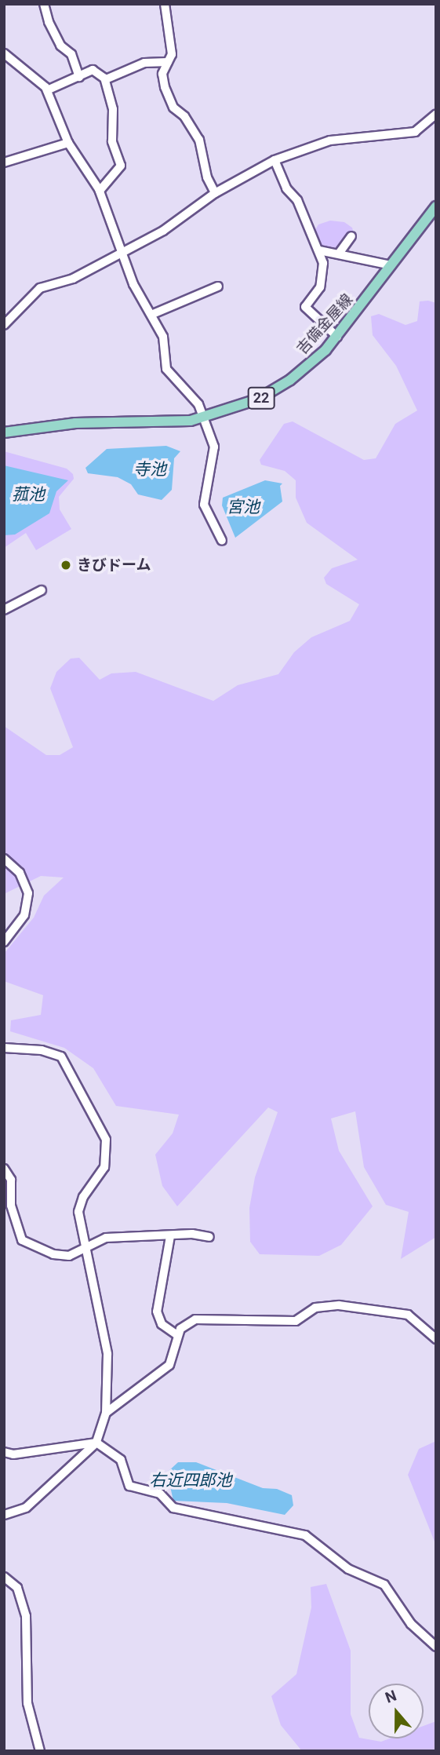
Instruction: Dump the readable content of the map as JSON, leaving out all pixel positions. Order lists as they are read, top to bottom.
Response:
{
  "streets": {
    "main road": ["吉備金屋線", "22"]
  },
  "water": [
    "寺池",
    "菰池",
    "宮池",
    "右近四郎池"
  ],
  "places": ["きびドーム"],
  "north": "top"
}
